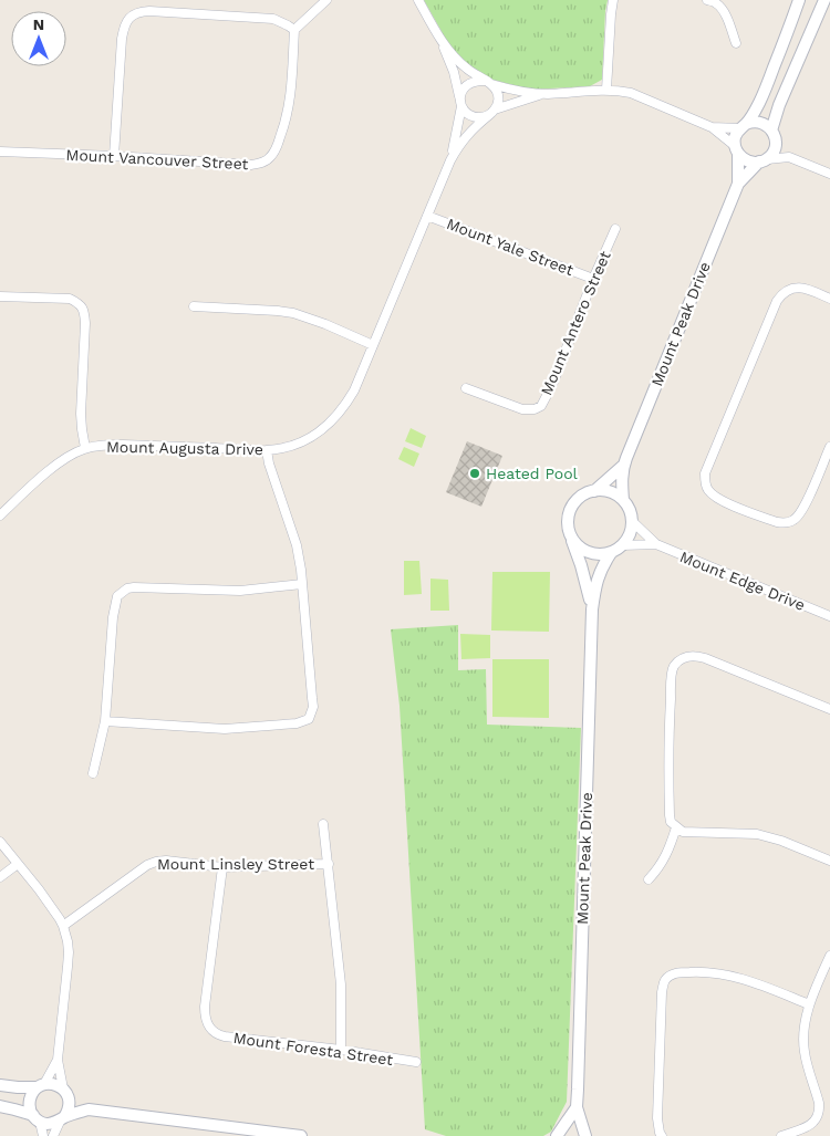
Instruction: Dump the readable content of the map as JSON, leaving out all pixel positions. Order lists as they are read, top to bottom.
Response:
{
  "streets": {
    "street": [
      "Mount Vancouver Street",
      "Mount Yale Street",
      "Mount Antero Street",
      "Mount Peak Drive",
      "Mount Augusta Drive",
      "Mount Edge Drive",
      "Mount Linsley Street",
      "Mount Foresta Street"
    ]
  },
  "crossings": [
    ["Mount Yale Street", "Mount Antero Street"],
    ["Mount Yale Street", "Mount Augusta Drive"],
    ["Mount Peak Drive", "Mount Augusta Drive"],
    ["Mount Peak Drive", "Mount Edge Drive"],
    ["Mount Linsley Street", "Mount Foresta Street"]
  ],
  "places": ["Heated Pool"],
  "north": "top"
}
